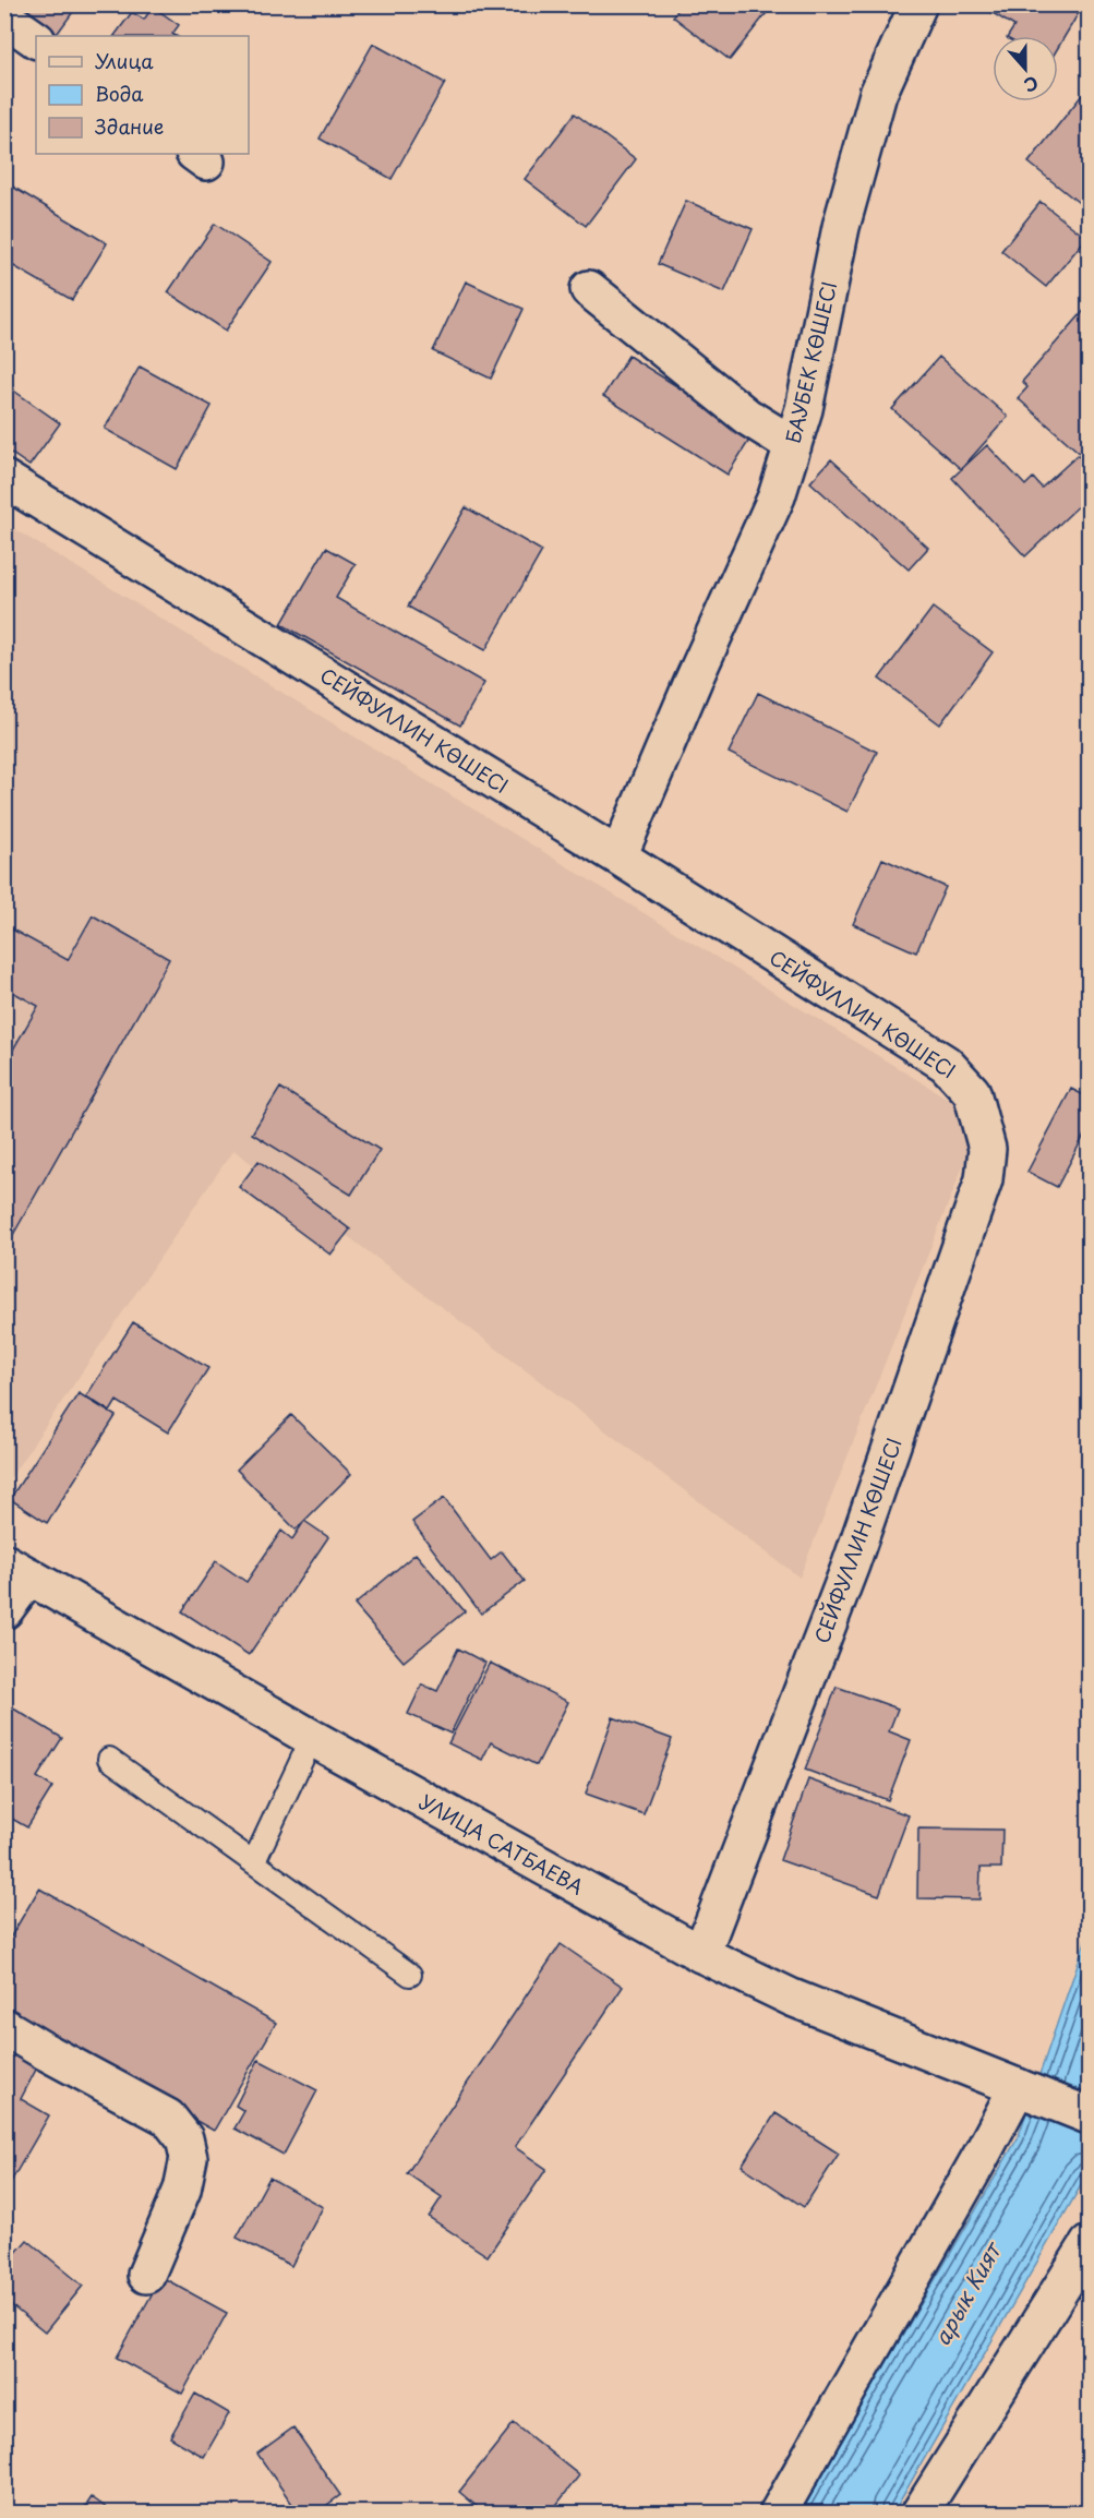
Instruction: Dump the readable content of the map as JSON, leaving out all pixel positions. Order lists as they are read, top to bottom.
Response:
{
  "streets": {
    "street": ["БАУБЕК КӨШЕСІ", "СЕЙФУЛЛИН КӨШЕСІ", "УЛИЦА САТБАЕВА"]
  },
  "crossings": [
    ["БАУБЕК КӨШЕСІ", "СЕЙФУЛЛИН КӨШЕСІ"],
    ["СЕЙФУЛЛИН КӨШЕСІ", "УЛИЦА САТБАЕВА"]
  ],
  "water": ["арык Кият"],
  "legend": ["Улица", "Вода", "Здание"],
  "north": "bottom"
}
